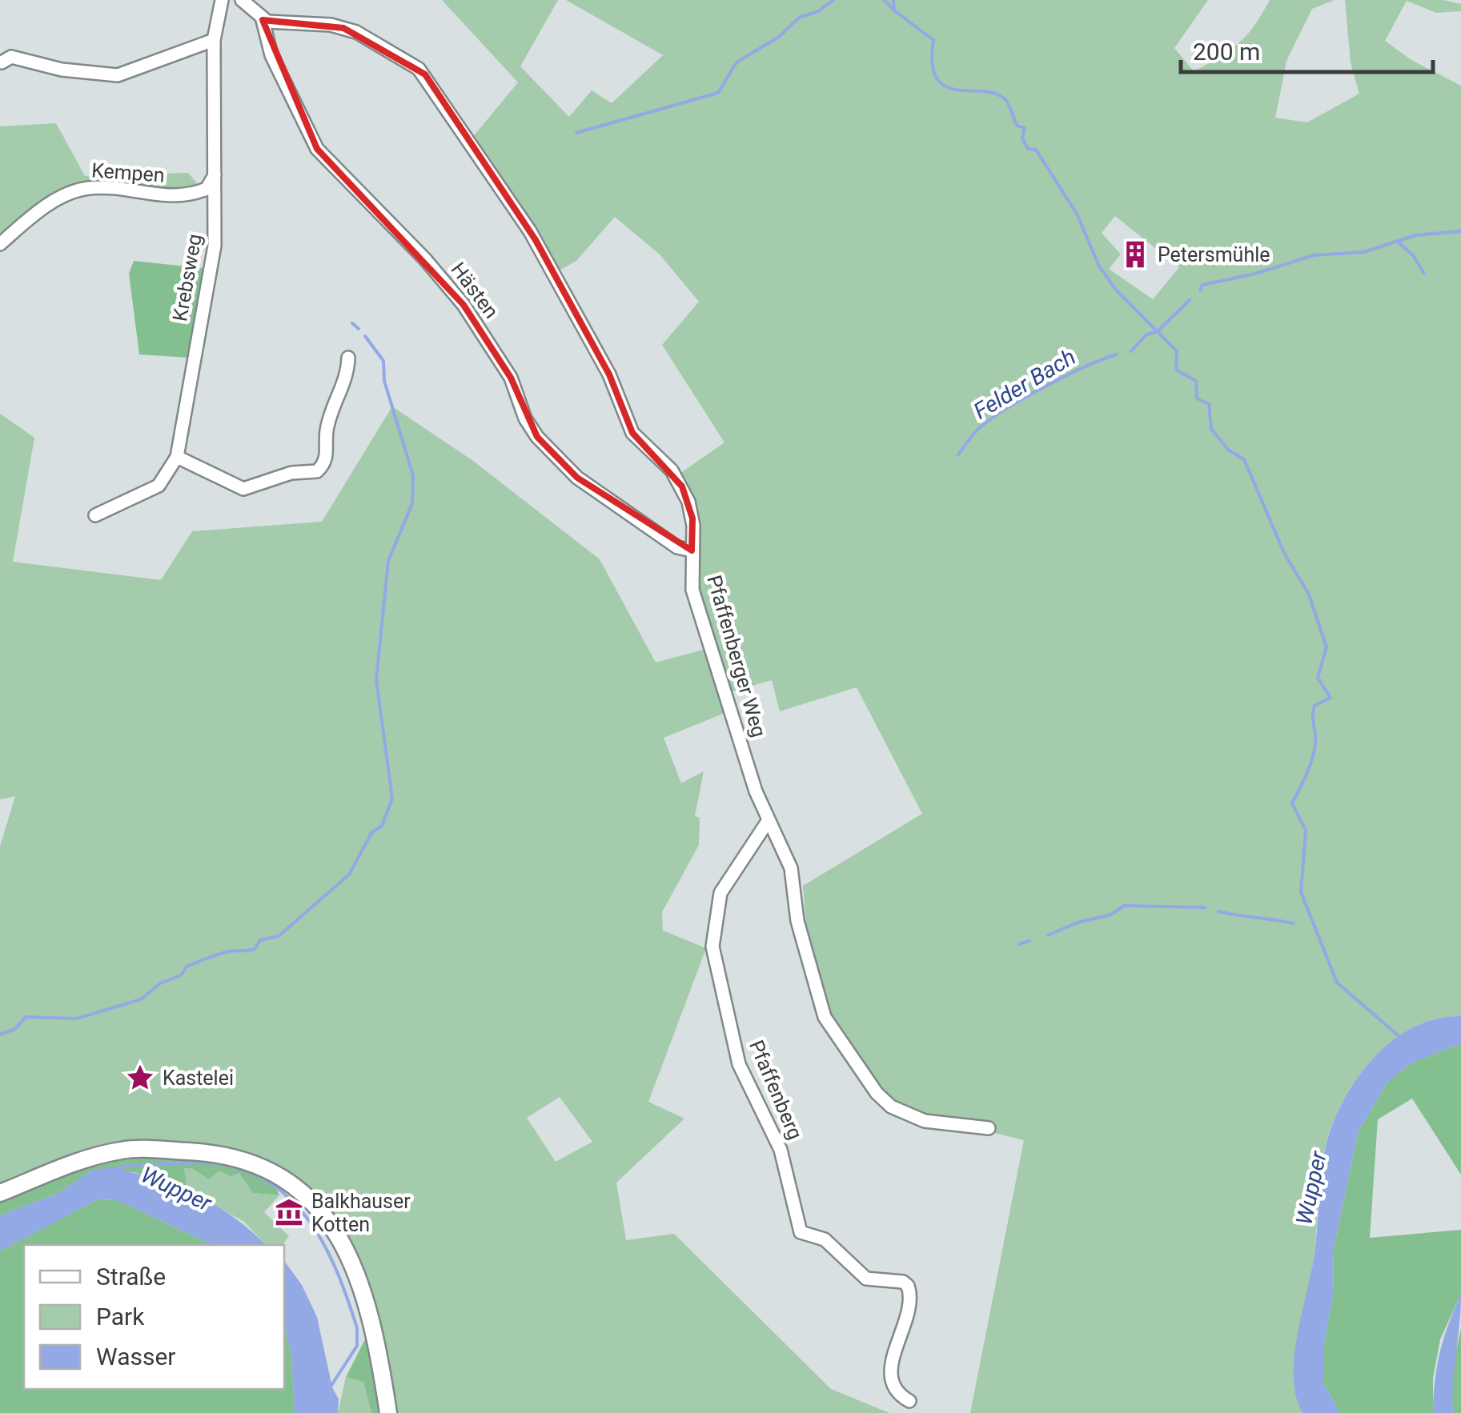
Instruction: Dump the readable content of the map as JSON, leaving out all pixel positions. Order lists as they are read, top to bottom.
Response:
{
  "streets": {
    "street": [
      "Kempen",
      "Krebsweg",
      "Hästen",
      "Pfaffenberger Weg",
      "Pfaffenberg"
    ]
  },
  "crossings": [
    ["Kempen", "Krebsweg"],
    ["Hästen", "Pfaffenberger Weg"],
    ["Pfaffenberger Weg", "Pfaffenberg"]
  ],
  "water": ["Felder Bach", "Wupper"],
  "places": {
    "building": ["Petersmühle"],
    "place": ["Kastelei"],
    "museum": ["Balkhauser Kotten"]
  },
  "legend": ["Straße", "Park", "Wasser"],
  "scale_bar": "200 m"
}
